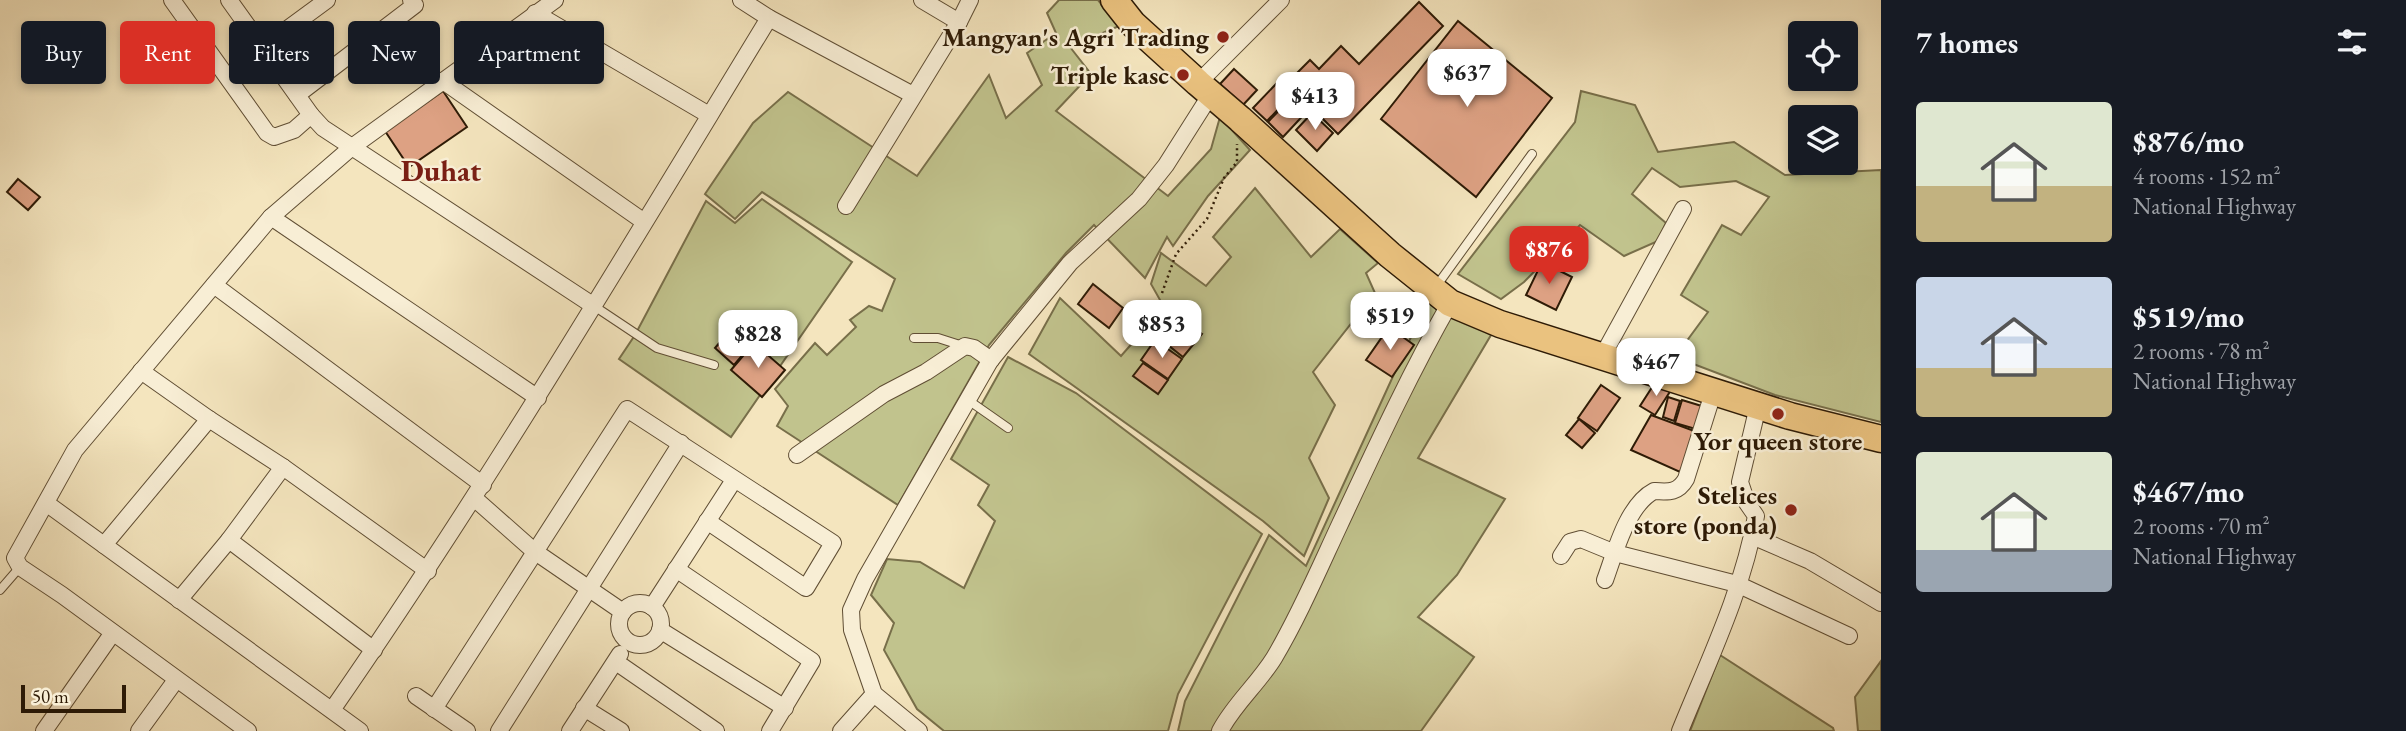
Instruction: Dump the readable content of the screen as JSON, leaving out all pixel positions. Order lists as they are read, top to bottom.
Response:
{
  "districts": ["Duhat"],
  "places": [
    "Mangyan's Agri Trading",
    "Triple kasc",
    "Yor queen store",
    "Stelices store (ponda)"
  ],
  "scale_bar": "50 m",
  "page": {
    "heading": "7 homes",
    "chip": [
      "Buy",
      "Rent",
      "Filters",
      "New",
      "Apartment"
    ],
    "price": [
      "$637",
      "$413",
      "$876",
      "$519",
      "$853",
      "$828",
      "$467"
    ],
    "list": [
      {
        "name": "$876/mo",
        "note": "4 rooms · 152 m² · National Highway"
      },
      {
        "name": "$519/mo",
        "note": "2 rooms · 78 m² · National Highway"
      },
      {
        "name": "$467/mo",
        "note": "2 rooms · 70 m² · National Highway"
      }
    ],
    "scale": "50 m"
  }
}
